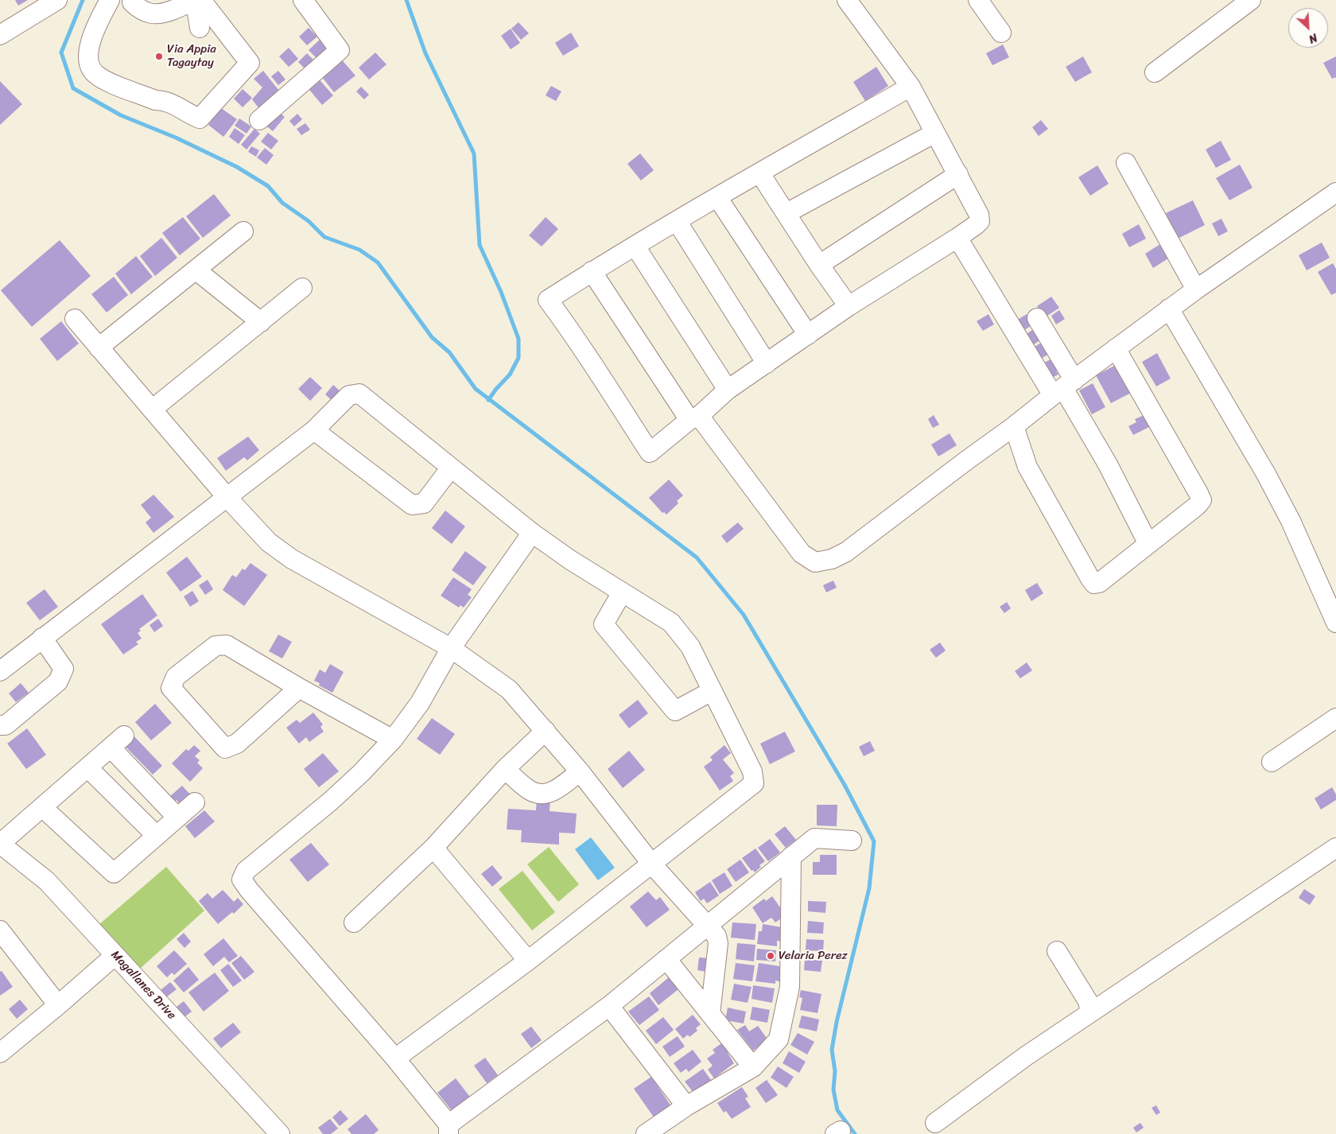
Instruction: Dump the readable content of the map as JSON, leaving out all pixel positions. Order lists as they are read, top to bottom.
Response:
{
  "streets": {
    "street": ["Magallanes Drive"]
  },
  "places": ["Via Appia Tagaytay", "Velaria Perez"],
  "north": "bottom right"
}
